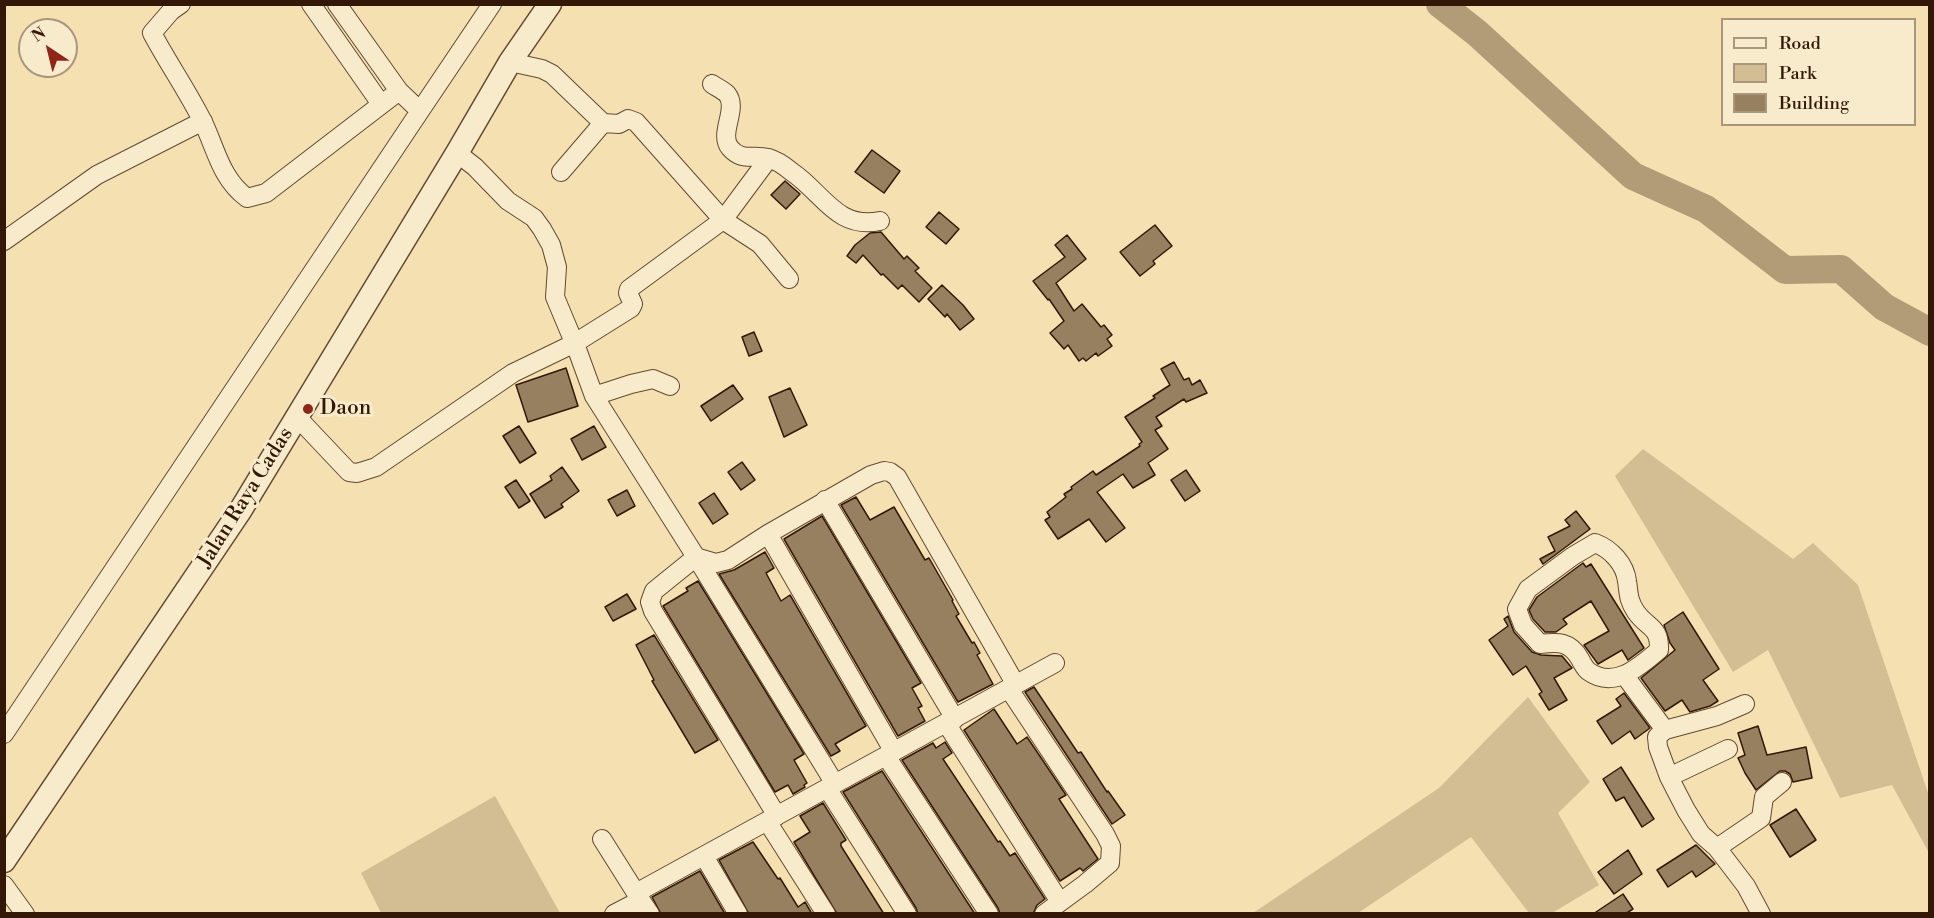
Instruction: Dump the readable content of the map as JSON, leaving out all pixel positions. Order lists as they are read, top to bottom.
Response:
{
  "streets": {
    "street": ["Jalan Raya Cadas"]
  },
  "places": ["Daon"],
  "legend": ["Road", "Park", "Building"],
  "north": "top left"
}
